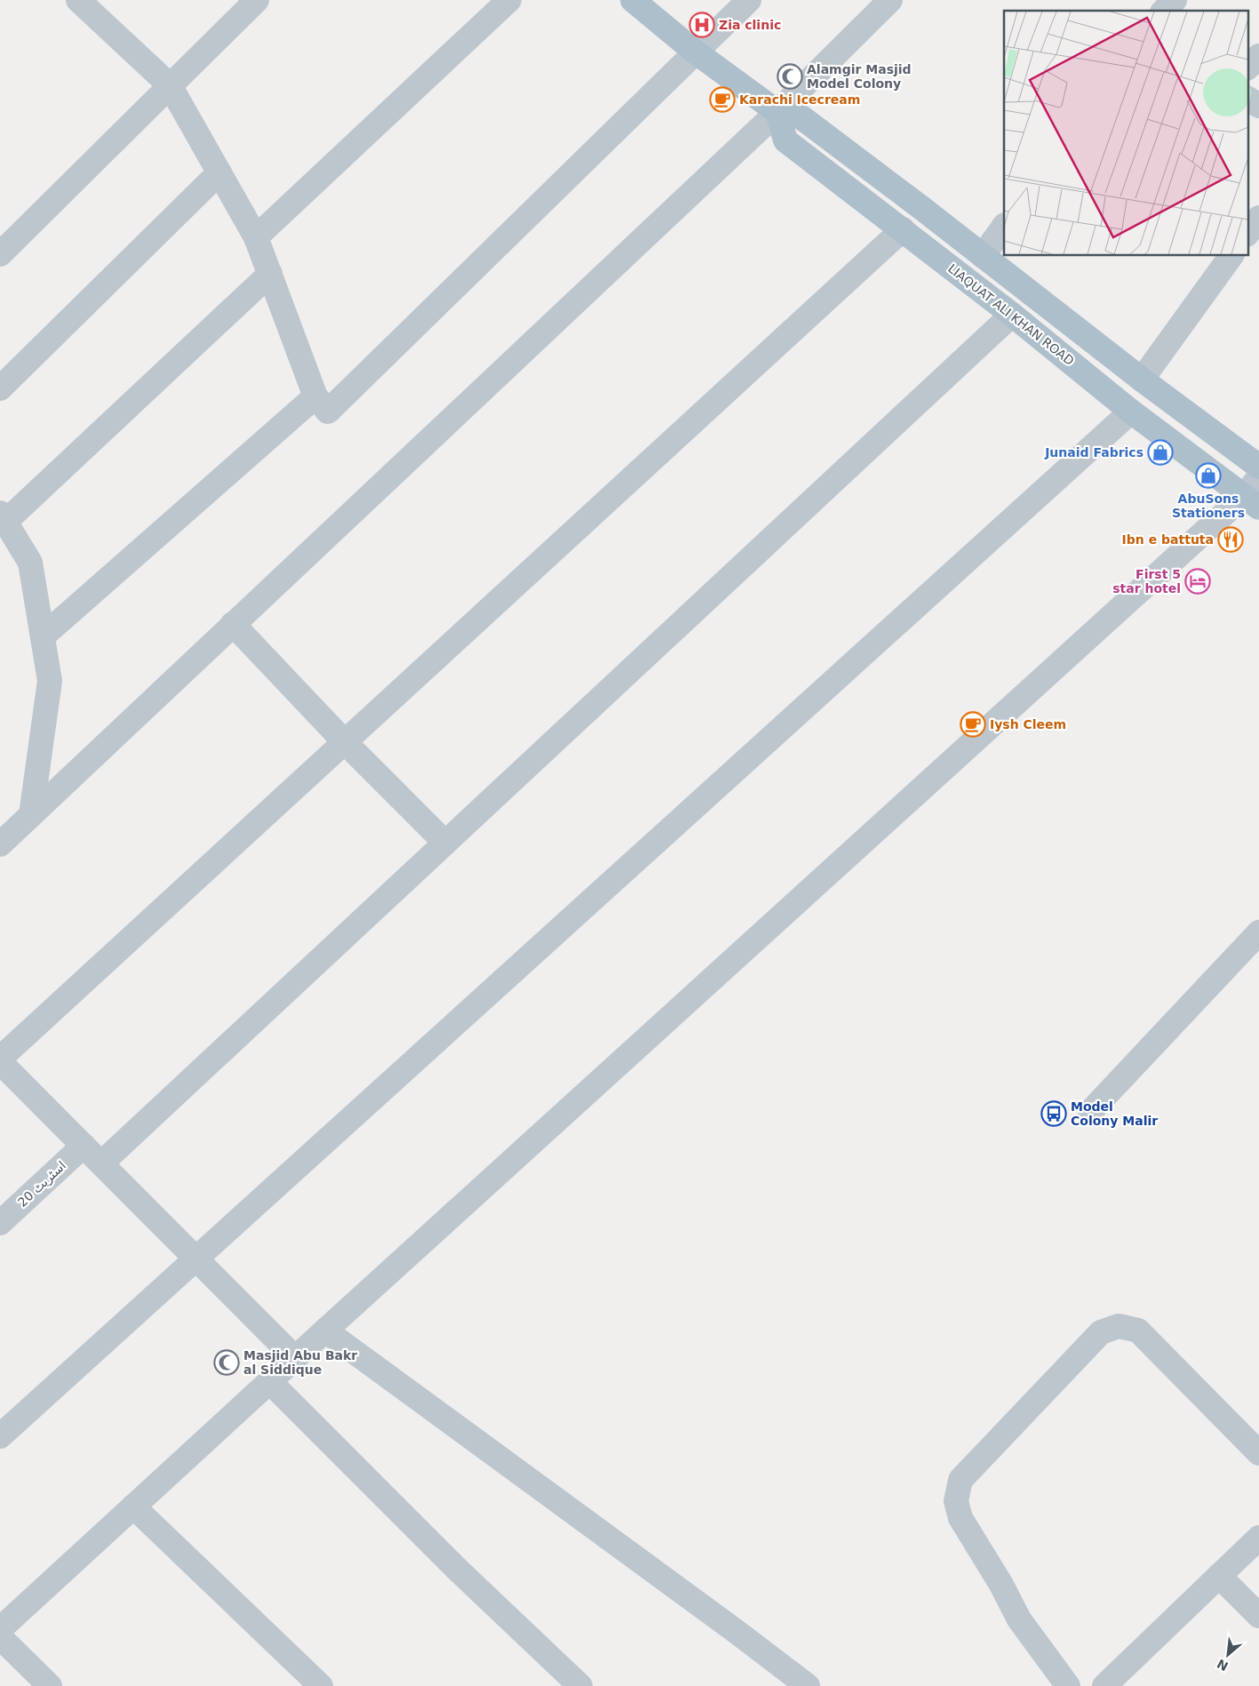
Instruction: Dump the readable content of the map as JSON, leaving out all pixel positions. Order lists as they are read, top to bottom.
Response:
{
  "streets": {
    "main road": ["LIAQUAT ALI KHAN ROAD"],
    "street": ["اسٹریٹ 20"]
  },
  "places": {
    "hospital": ["Zia clinic"],
    "mosque": ["Alamgir Masjid Model Colony", "Masjid Abu Bakr al Siddique"],
    "cafe": ["Karachi Icecream", "Iysh Cleem"],
    "shop": ["Junaid Fabrics", "AbuSons Stationers"],
    "restaurant": ["Ibn e battuta"],
    "hotel": ["First 5 star hotel"],
    "bus stop": ["Model Colony Malir"]
  },
  "north": "bottom left"
}
